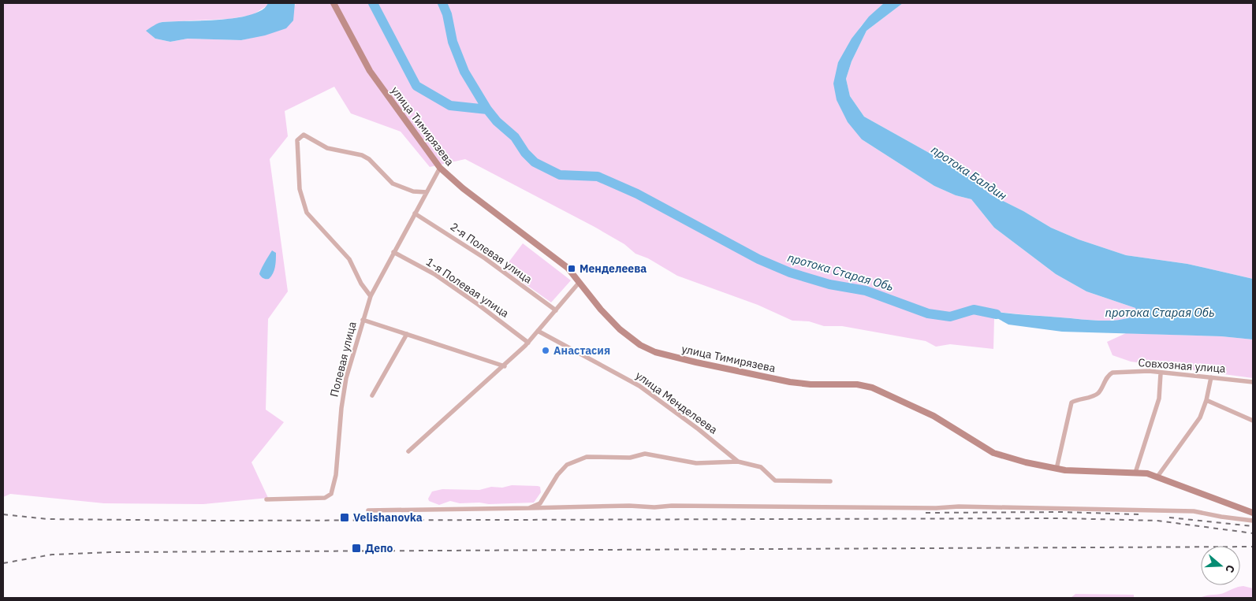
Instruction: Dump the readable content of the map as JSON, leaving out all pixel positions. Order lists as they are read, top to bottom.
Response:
{
  "streets": {
    "street": [
      "улица Тимирязева",
      "2-я Полевая улица",
      "1-я Полевая улица",
      "Полевая улица",
      "Совхозная улица",
      "улица Менделеева"
    ]
  },
  "crossings": [
    ["улица Тимирязева", "Полевая улица"],
    ["улица Тимирязева", "Совхозная улица"],
    ["2-я Полевая улица", "Полевая улица"],
    ["1-я Полевая улица", "Полевая улица"]
  ],
  "water": ["протока Балдин", "протока Старая Обь"],
  "places": {
    "transit": ["Менделеева", "Velishanovka", "Депо"],
    "other": ["Анастасия"]
  },
  "north": "right"
}
